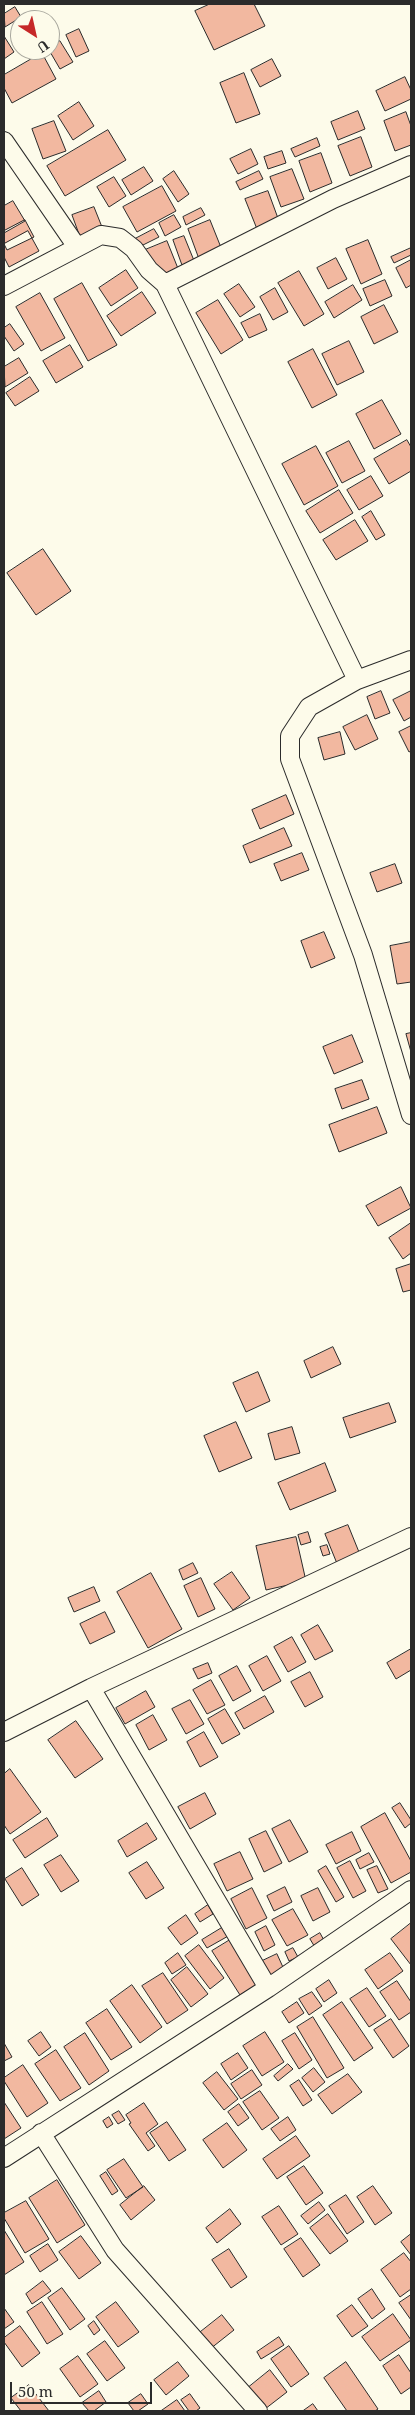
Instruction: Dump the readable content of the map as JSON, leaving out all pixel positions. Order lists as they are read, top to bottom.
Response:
{
  "scale_bar": "50 m",
  "north": "bottom right"
}
